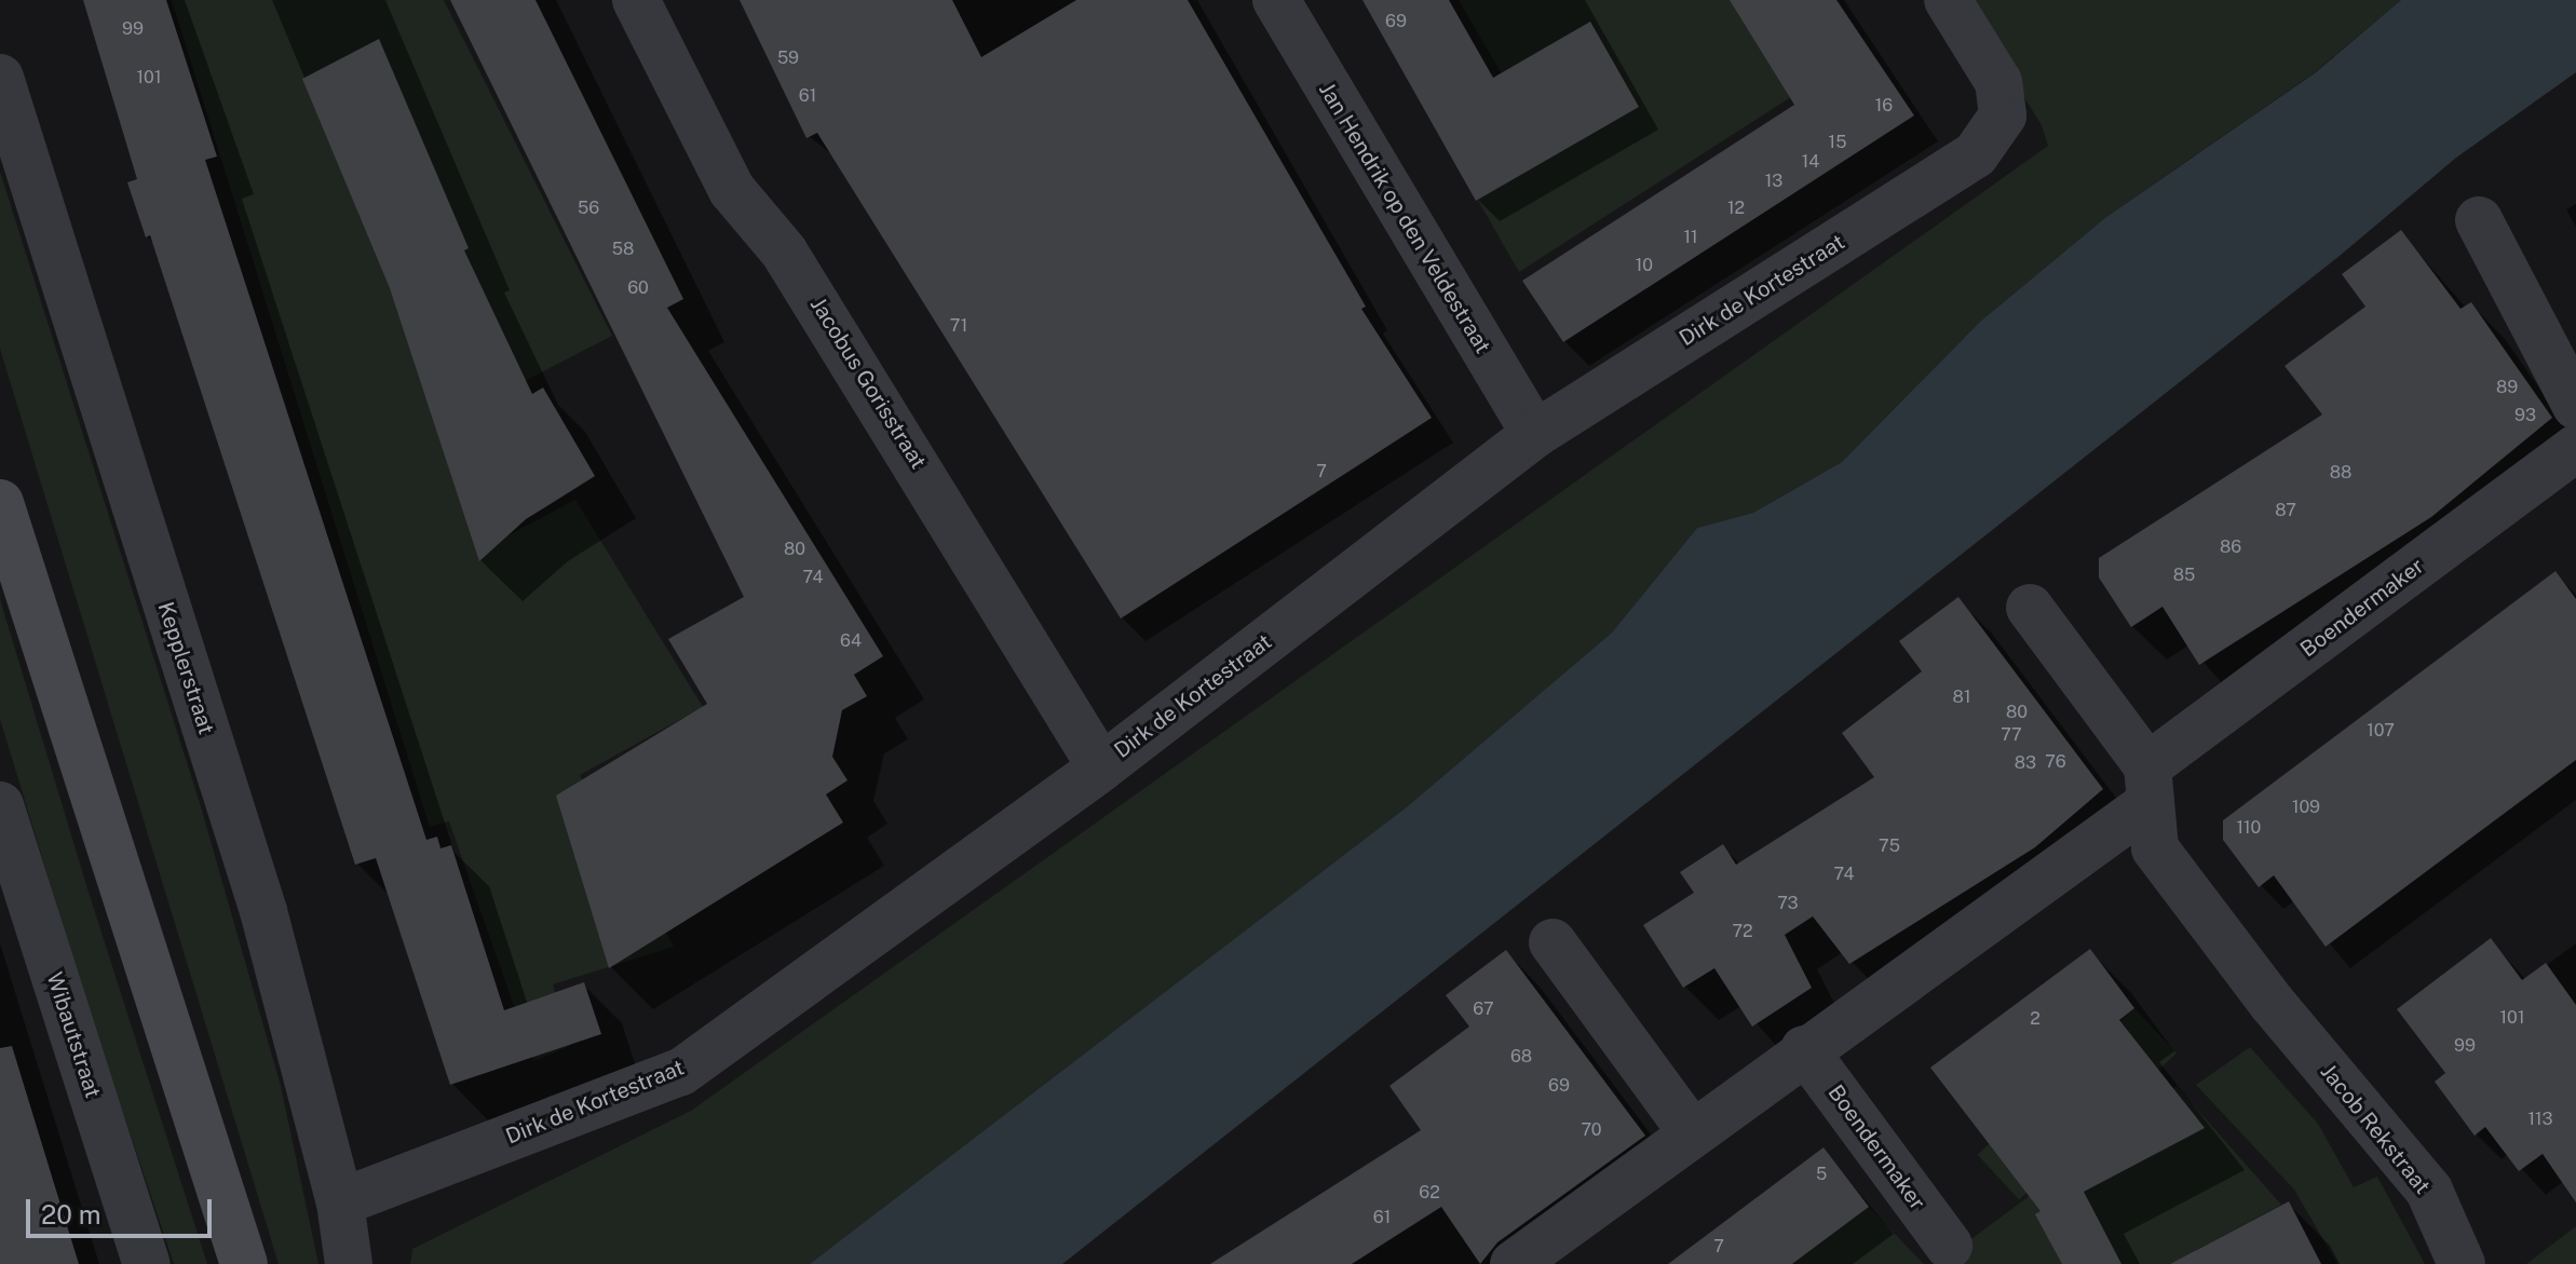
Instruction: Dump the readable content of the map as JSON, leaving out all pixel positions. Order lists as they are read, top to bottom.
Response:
{
  "streets": {
    "street": [
      "Jan Hendrik op den Veldestraat",
      "Dirk de Kortestraat",
      "Jacobus Gorisstraat",
      "Boendermaker",
      "Kepplerstraat",
      "Wibautstraat",
      "Jacob Rekstraat"
    ]
  },
  "crossings": [
    ["Jan Hendrik op den Veldestraat", "Dirk de Kortestraat"],
    ["Dirk de Kortestraat", "Jacobus Gorisstraat"],
    ["Dirk de Kortestraat", "Kepplerstraat"],
    ["Boendermaker", "Jacob Rekstraat"]
  ],
  "house_numbers": [
    "69",
    "99",
    "59",
    "101",
    "61",
    "16",
    "15",
    "14",
    "13",
    "56",
    "12",
    "11",
    "58",
    "10",
    "60",
    "71",
    "89",
    "93",
    "7",
    "88",
    "87",
    "86",
    "80",
    "85",
    "74",
    "64",
    "81",
    "80",
    "107",
    "77",
    "76",
    "83",
    "109",
    "110",
    "75",
    "74",
    "73",
    "72",
    "67",
    "101",
    "2",
    "99",
    "68",
    "69",
    "113",
    "70",
    "5",
    "62",
    "61",
    "7"
  ],
  "scale_bar": "20 m"
}
